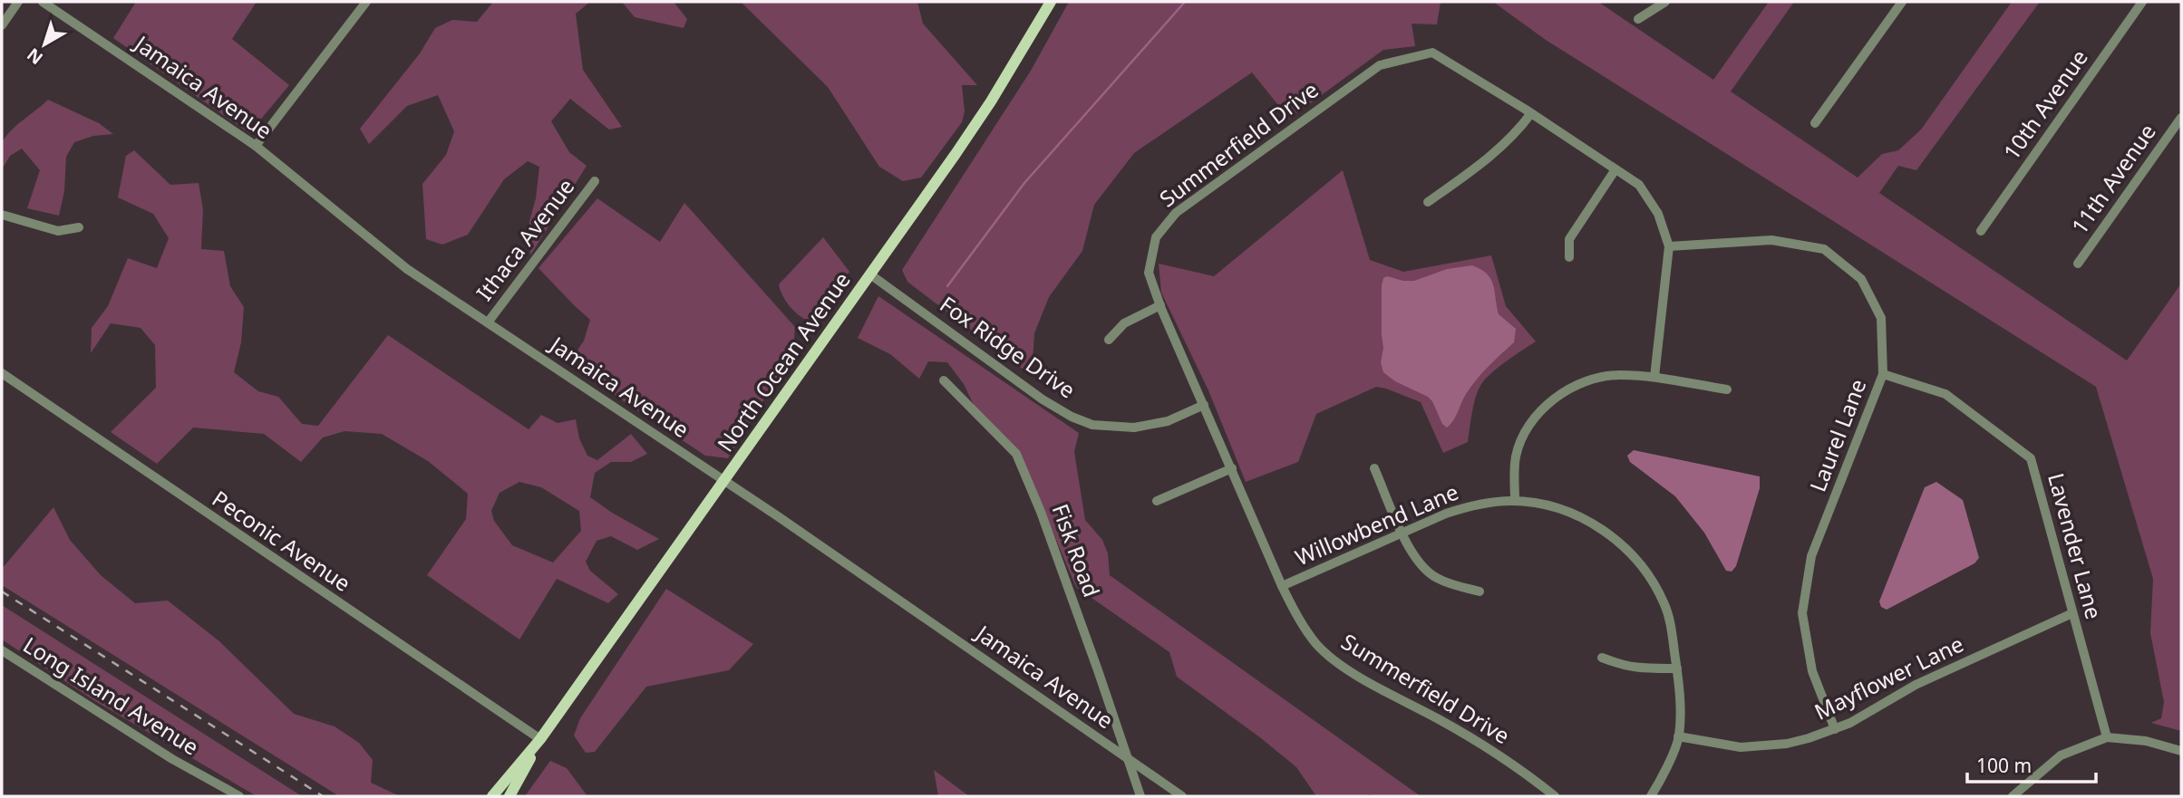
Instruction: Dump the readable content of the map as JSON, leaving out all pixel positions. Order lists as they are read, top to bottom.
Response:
{
  "streets": {
    "main road": ["North Ocean Avenue"],
    "street": [
      "Jamaica Avenue",
      "10th Avenue",
      "Summerfield Drive",
      "11th Avenue",
      "Ithaca Avenue",
      "Fox Ridge Drive",
      "Laurel Lane",
      "Willowbend Lane",
      "Peconic Avenue",
      "Lavender Lane",
      "Fisk Road",
      "Mayflower Lane",
      "Long Island Avenue"
    ]
  },
  "crossings": [
    ["Jamaica Avenue", "Ithaca Avenue"],
    ["Jamaica Avenue", "North Ocean Avenue"],
    ["Jamaica Avenue", "Fisk Road"],
    ["Summerfield Drive", "Fox Ridge Drive"],
    ["Summerfield Drive", "Laurel Lane"],
    ["Summerfield Drive", "Willowbend Lane"],
    ["Fox Ridge Drive", "North Ocean Avenue"],
    ["North Ocean Avenue", "Peconic Avenue"],
    ["Laurel Lane", "Lavender Lane"],
    ["Laurel Lane", "Mayflower Lane"],
    ["Willowbend Lane", "Mayflower Lane"],
    ["Lavender Lane", "Mayflower Lane"]
  ],
  "scale_bar": "100 m",
  "north": "bottom left"
}
